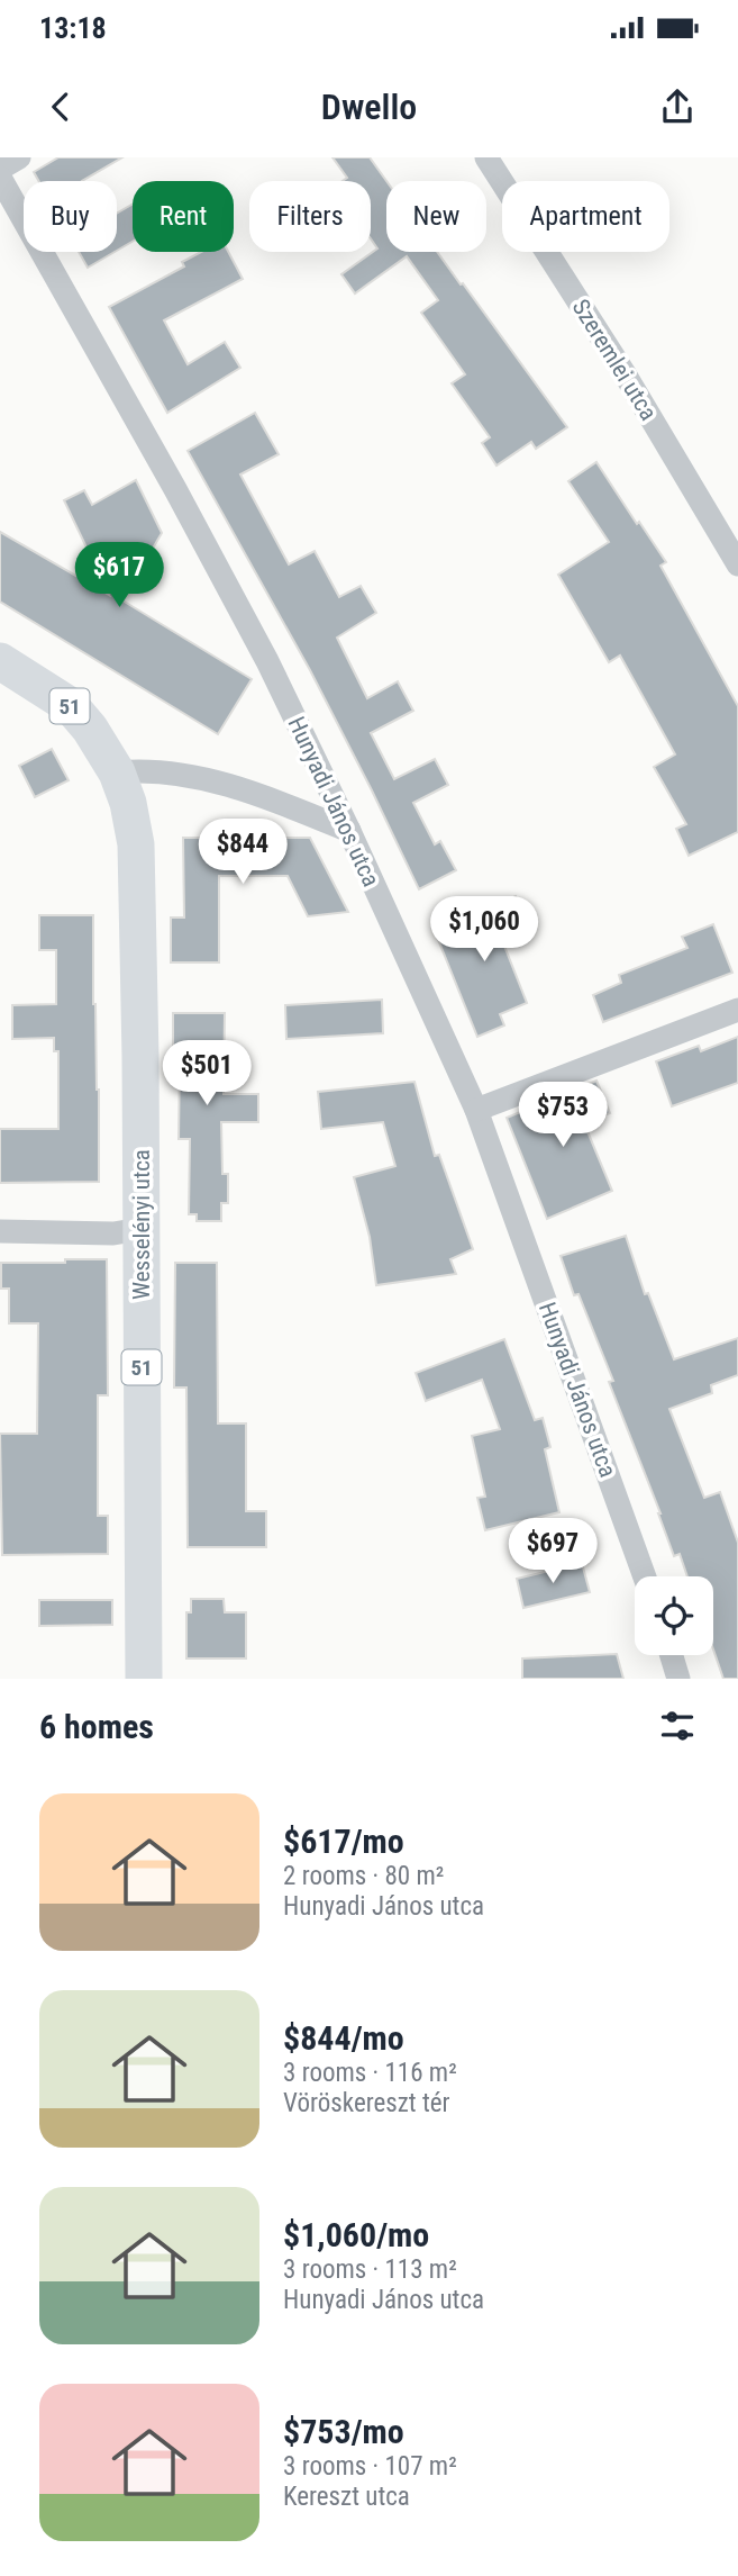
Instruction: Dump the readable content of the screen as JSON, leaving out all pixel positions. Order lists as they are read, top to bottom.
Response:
{
  "streets": {
    "main road": ["51", "Wesselényi utca"],
    "street": ["Szeremlei utca", "Hunyadi János utca"]
  },
  "crossings": [
    ["51", "Wesselényi utca"]
  ],
  "page": {
    "status": "13:18",
    "header": "Dwello",
    "chip": [
      "Buy",
      "Rent",
      "Filters",
      "New",
      "Apartment"
    ],
    "price": [
      "$617",
      "$844",
      "$1,060",
      "$501",
      "$753",
      "$697"
    ],
    "heading": "6 homes",
    "list": [
      {
        "name": "$617/mo",
        "note": "2 rooms · 80 m² · Hunyadi János utca"
      },
      {
        "name": "$844/mo",
        "note": "3 rooms · 116 m² · Vöröskereszt tér"
      },
      {
        "name": "$1,060/mo",
        "note": "3 rooms · 113 m² · Hunyadi János utca"
      },
      {
        "name": "$753/mo",
        "note": "3 rooms · 107 m² · Kereszt utca"
      }
    ]
  }
}
